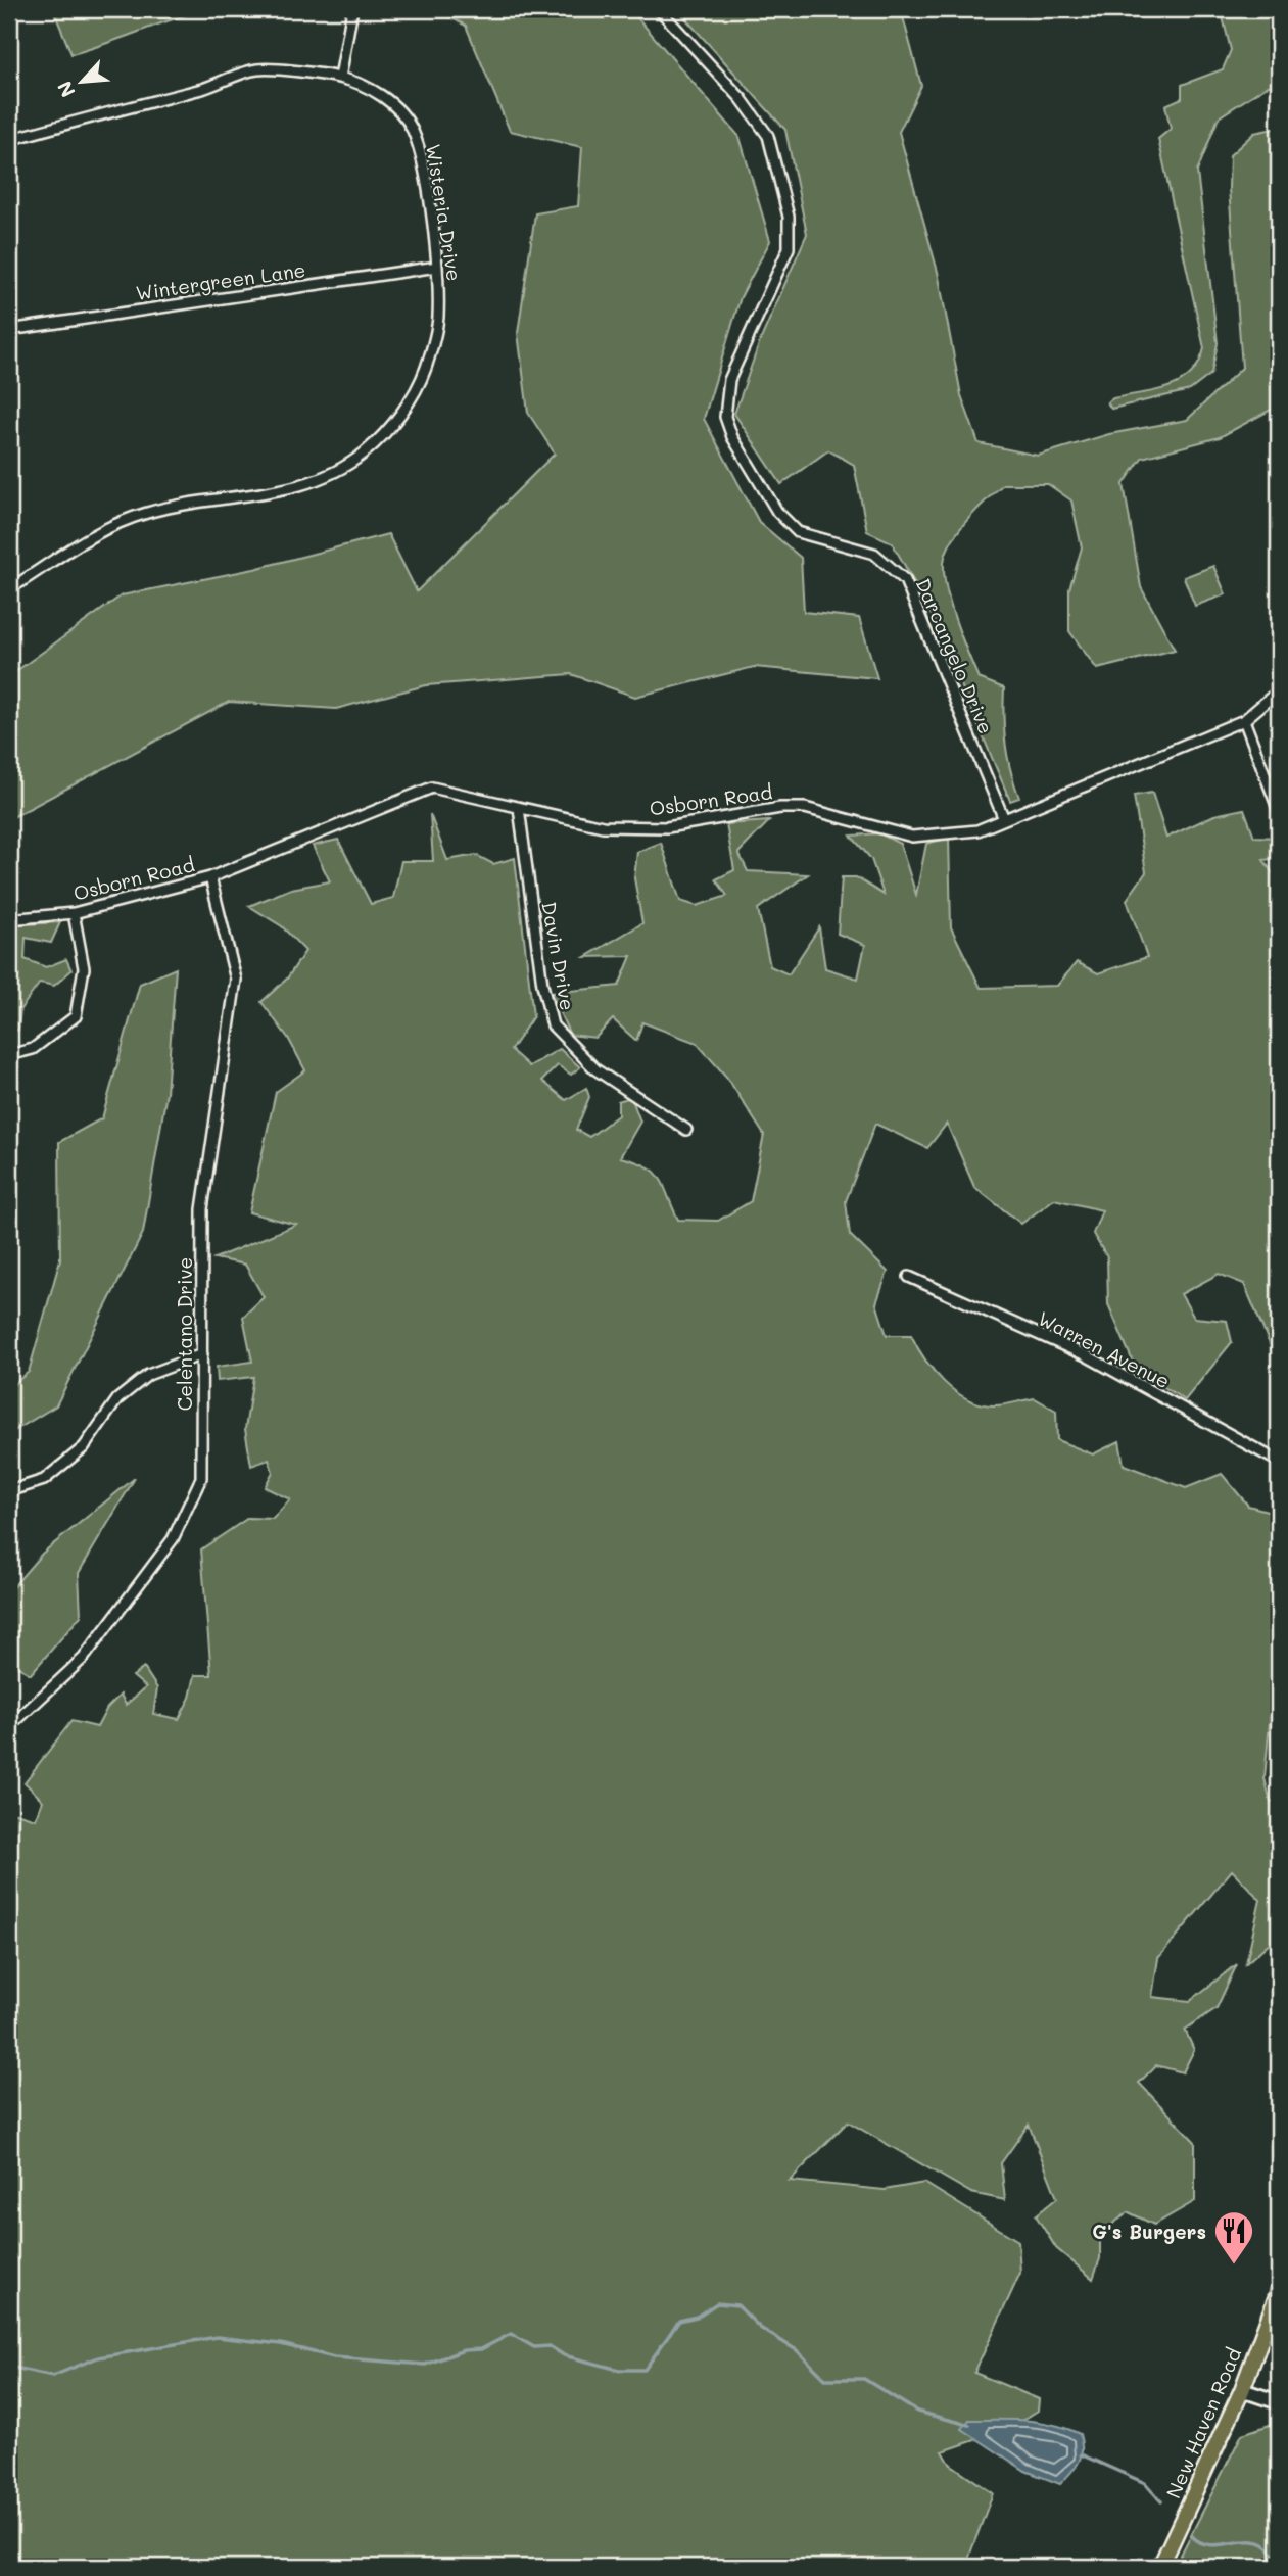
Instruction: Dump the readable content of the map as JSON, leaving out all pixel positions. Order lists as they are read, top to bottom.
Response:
{
  "streets": {
    "main road": ["New Haven Road"],
    "street": [
      "Wisteria Drive",
      "Wintergreen Lane",
      "Darcangelo Drive",
      "Osborn Road",
      "Davin Drive",
      "Celentano Drive",
      "Warren Avenue"
    ]
  },
  "crossings": [
    ["Wisteria Drive", "Wintergreen Lane"],
    ["Darcangelo Drive", "Osborn Road"],
    ["Osborn Road", "Davin Drive"],
    ["Osborn Road", "Celentano Drive"]
  ],
  "places": {
    "restaurant": ["G's Burgers"]
  },
  "north": "bottom left"
}
